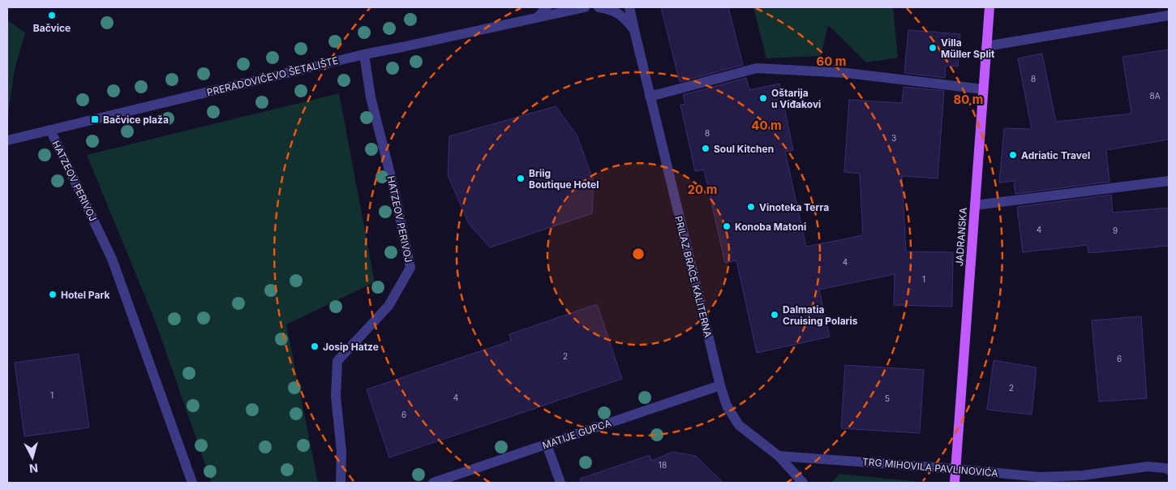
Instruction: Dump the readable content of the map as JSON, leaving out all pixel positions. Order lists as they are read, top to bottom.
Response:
{
  "streets": {
    "main road": ["JADRANSKA"],
    "street": [
      "PRERADOVIĆEVO ŠETALIŠTE",
      "HATZEOV PERIVOJ",
      "PRILAZ BRAĆE KALITERNA",
      "MATIJE GUPCA",
      "TRG MIHOVILA PAVLINOVIĆA"
    ]
  },
  "crossings": [
    ["PRERADOVIĆEVO ŠETALIŠTE", "HATZEOV PERIVOJ"],
    ["JADRANSKA", "TRG MIHOVILA PAVLINOVIĆA"],
    ["PRILAZ BRAĆE KALITERNA", "MATIJE GUPCA"],
    ["PRILAZ BRAĆE KALITERNA", "TRG MIHOVILA PAVLINOVIĆA"]
  ],
  "places": {
    "other": [
      "Bačvice",
      "Villa Müller Split",
      "Oštarija u Viđakovi",
      "Soul Kitchen",
      "Adriatic Travel",
      "Briig Boutique Hotel",
      "Vinoteka Terra",
      "Konoba Matoni",
      "Hotel Park",
      "Dalmatia Cruising Polaris",
      "Josip Hatze"
    ],
    "transit": ["Bačvice plaža"]
  },
  "house_numbers": [
    "8",
    "8A",
    "8",
    "3",
    "4",
    "9",
    "4",
    "1",
    "2",
    "6",
    "2",
    "1",
    "4",
    "5",
    "6",
    "18"
  ],
  "north": "bottom",
  "rings": [
    "60 m",
    "80 m",
    "40 m",
    "20 m"
  ]
}
